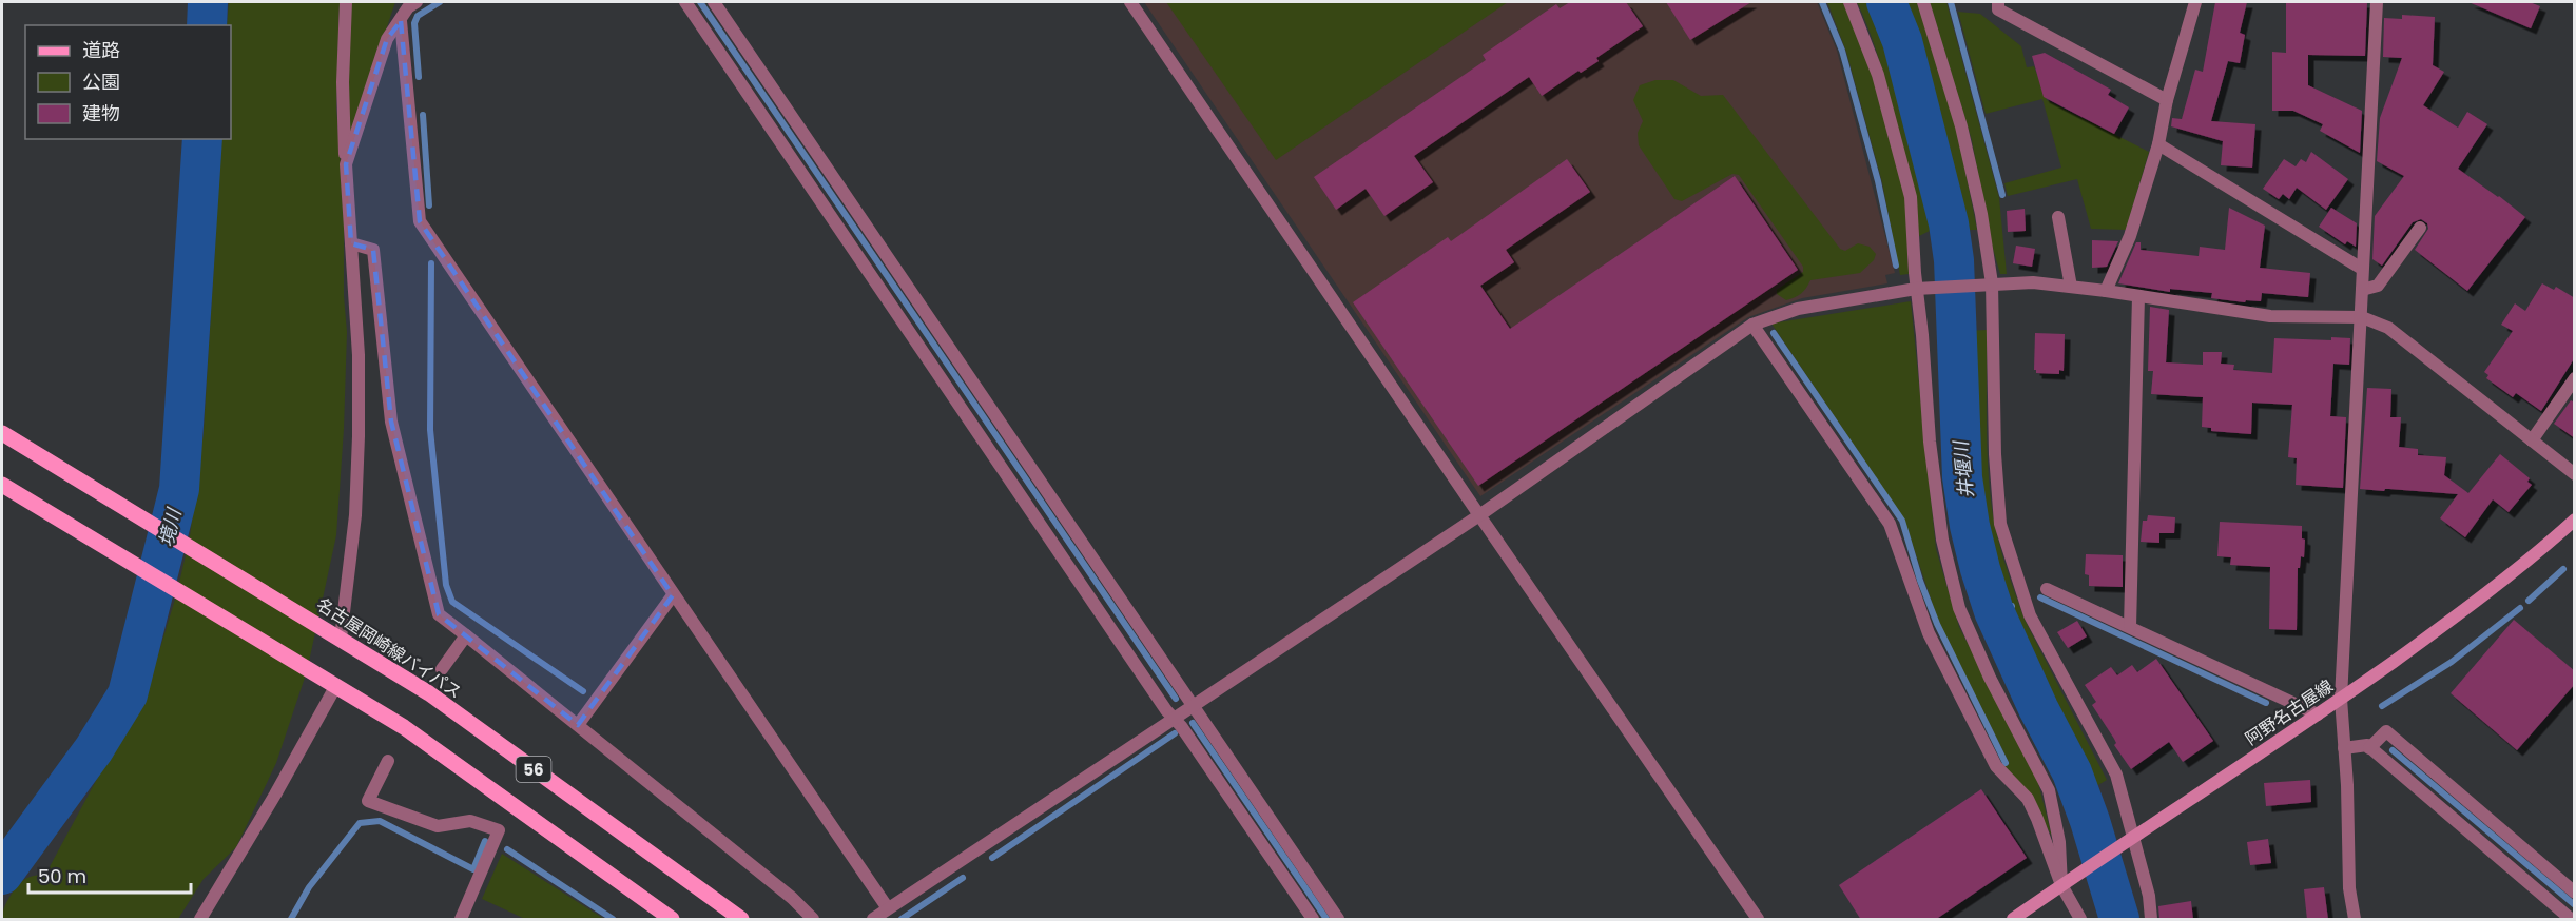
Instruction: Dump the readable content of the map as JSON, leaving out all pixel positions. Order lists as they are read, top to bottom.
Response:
{
  "streets": {
    "main road": ["名古屋岡崎線バイパス", "阿野名古屋線", "56"]
  },
  "water": ["井堰川", "境川"],
  "legend": ["道路", "公園", "建物"],
  "scale_bar": "50 m"
}
